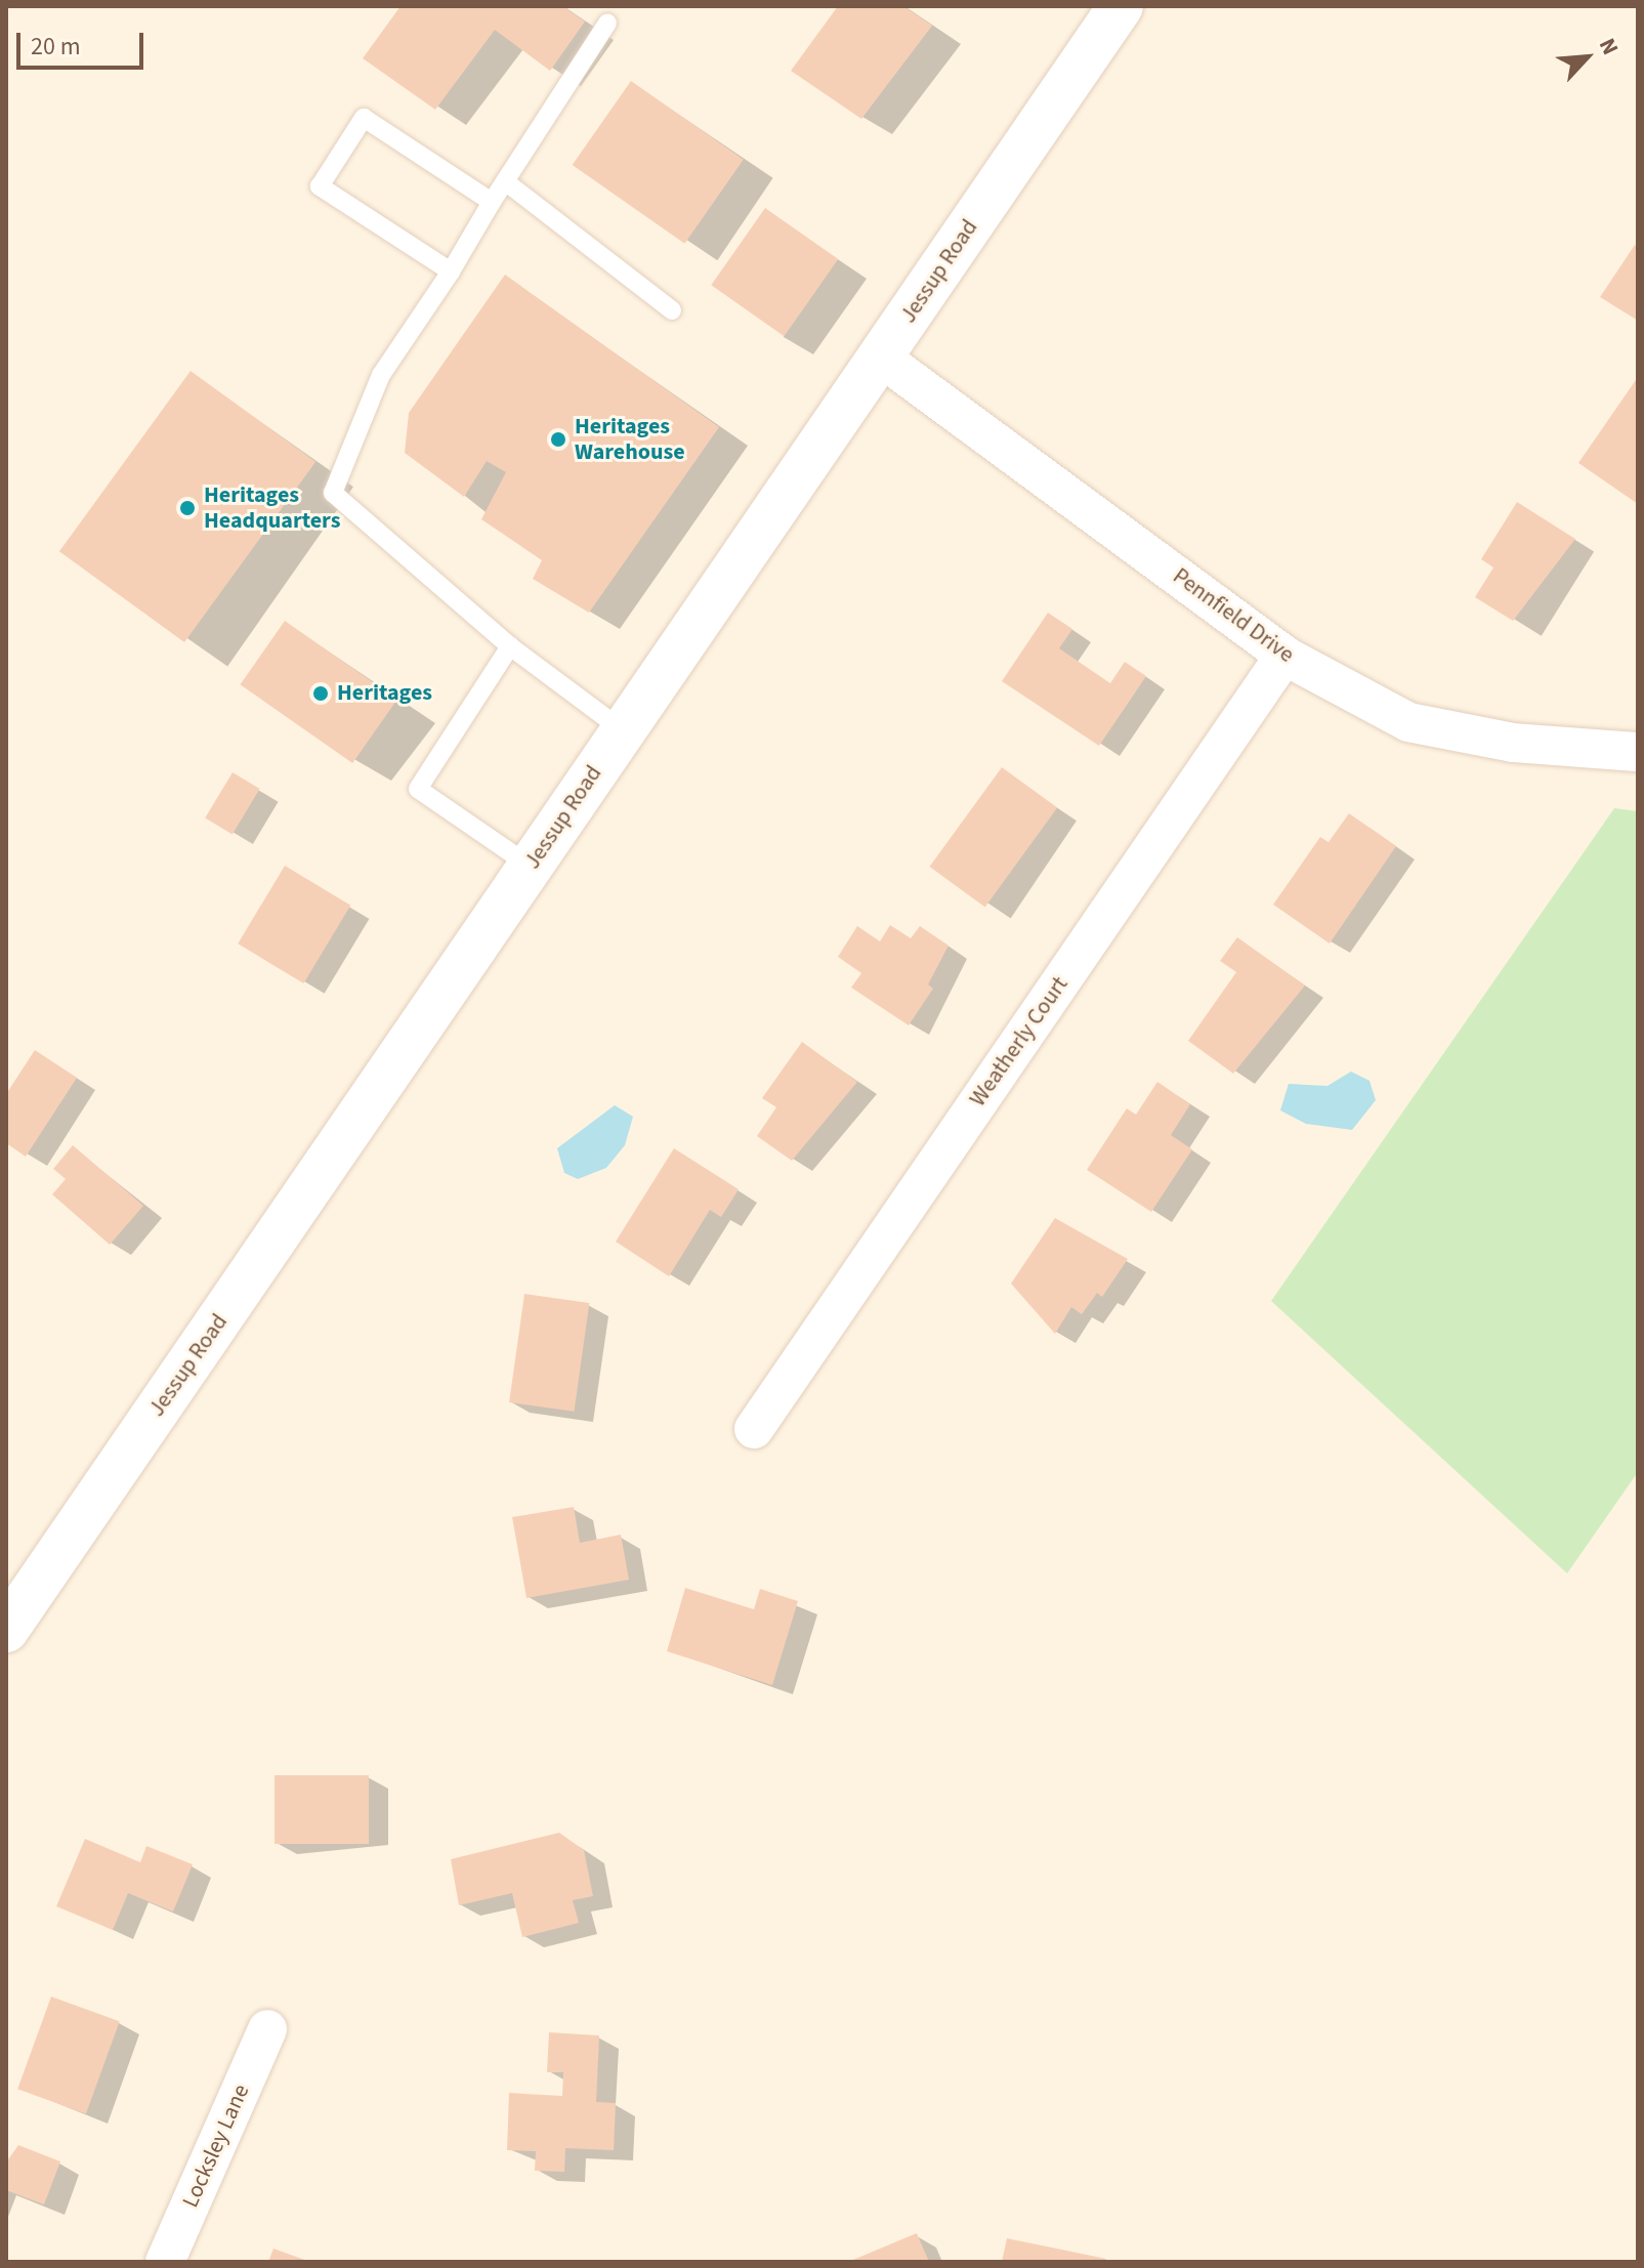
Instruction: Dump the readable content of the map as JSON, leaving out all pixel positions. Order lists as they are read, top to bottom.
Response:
{
  "streets": {
    "street": [
      "Jessup Road",
      "Pennfield Drive",
      "Weatherly Court",
      "Locksley Lane"
    ]
  },
  "crossings": [
    ["Jessup Road", "Pennfield Drive"],
    ["Pennfield Drive", "Weatherly Court"]
  ],
  "places": ["Heritages Warehouse", "Heritages Headquarters", "Heritages"],
  "scale_bar": "20 m",
  "north": "top right"
}
